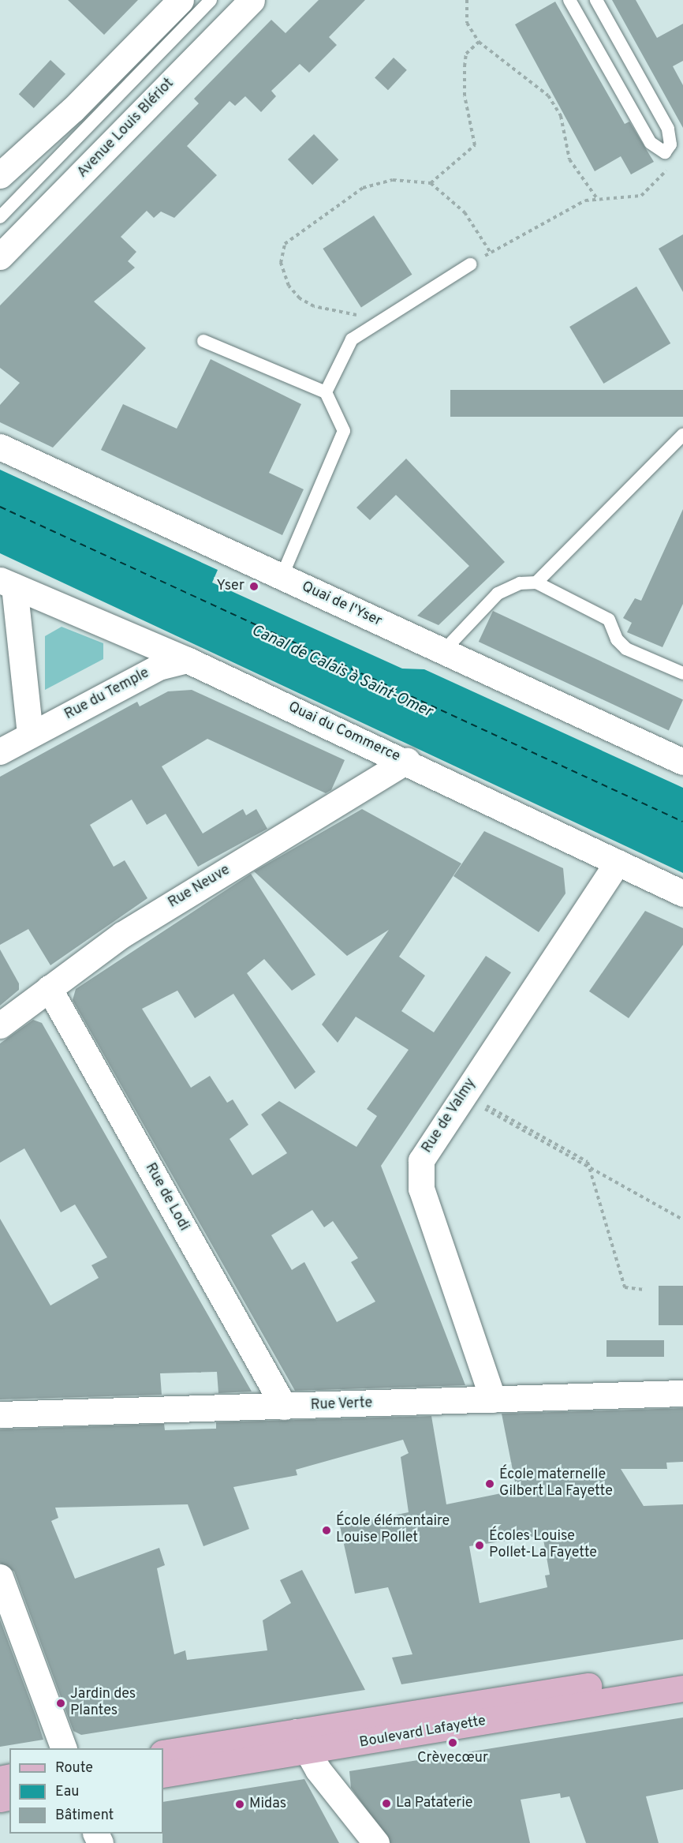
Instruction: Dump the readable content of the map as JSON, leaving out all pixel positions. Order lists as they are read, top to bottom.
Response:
{
  "streets": {
    "main road": ["Boulevard Lafayette"],
    "street": [
      "Avenue Louis Blériot",
      "Quai de l'Yser",
      "Rue du Temple",
      "Quai du Commerce",
      "Rue Neuve",
      "Rue de Valmy",
      "Rue de Lodi",
      "Rue Verte"
    ]
  },
  "crossings": [
    ["Rue du Temple", "Quai du Commerce"],
    ["Quai du Commerce", "Rue Neuve"],
    ["Quai du Commerce", "Rue de Valmy"],
    ["Rue Neuve", "Rue de Lodi"],
    ["Rue de Valmy", "Rue Verte"],
    ["Rue de Lodi", "Rue Verte"]
  ],
  "water": ["Canal de Calais à Saint-Omer"],
  "places": [
    "Yser",
    "École maternelle Gilbert La Fayette",
    "École élémentaire Louise Pollet",
    "Écoles Louise Pollet-La Fayette",
    "Jardin des Plantes",
    "Crèvecœur",
    "La Pataterie",
    "Midas"
  ],
  "legend": ["Route", "Eau", "Bâtiment"]
}
